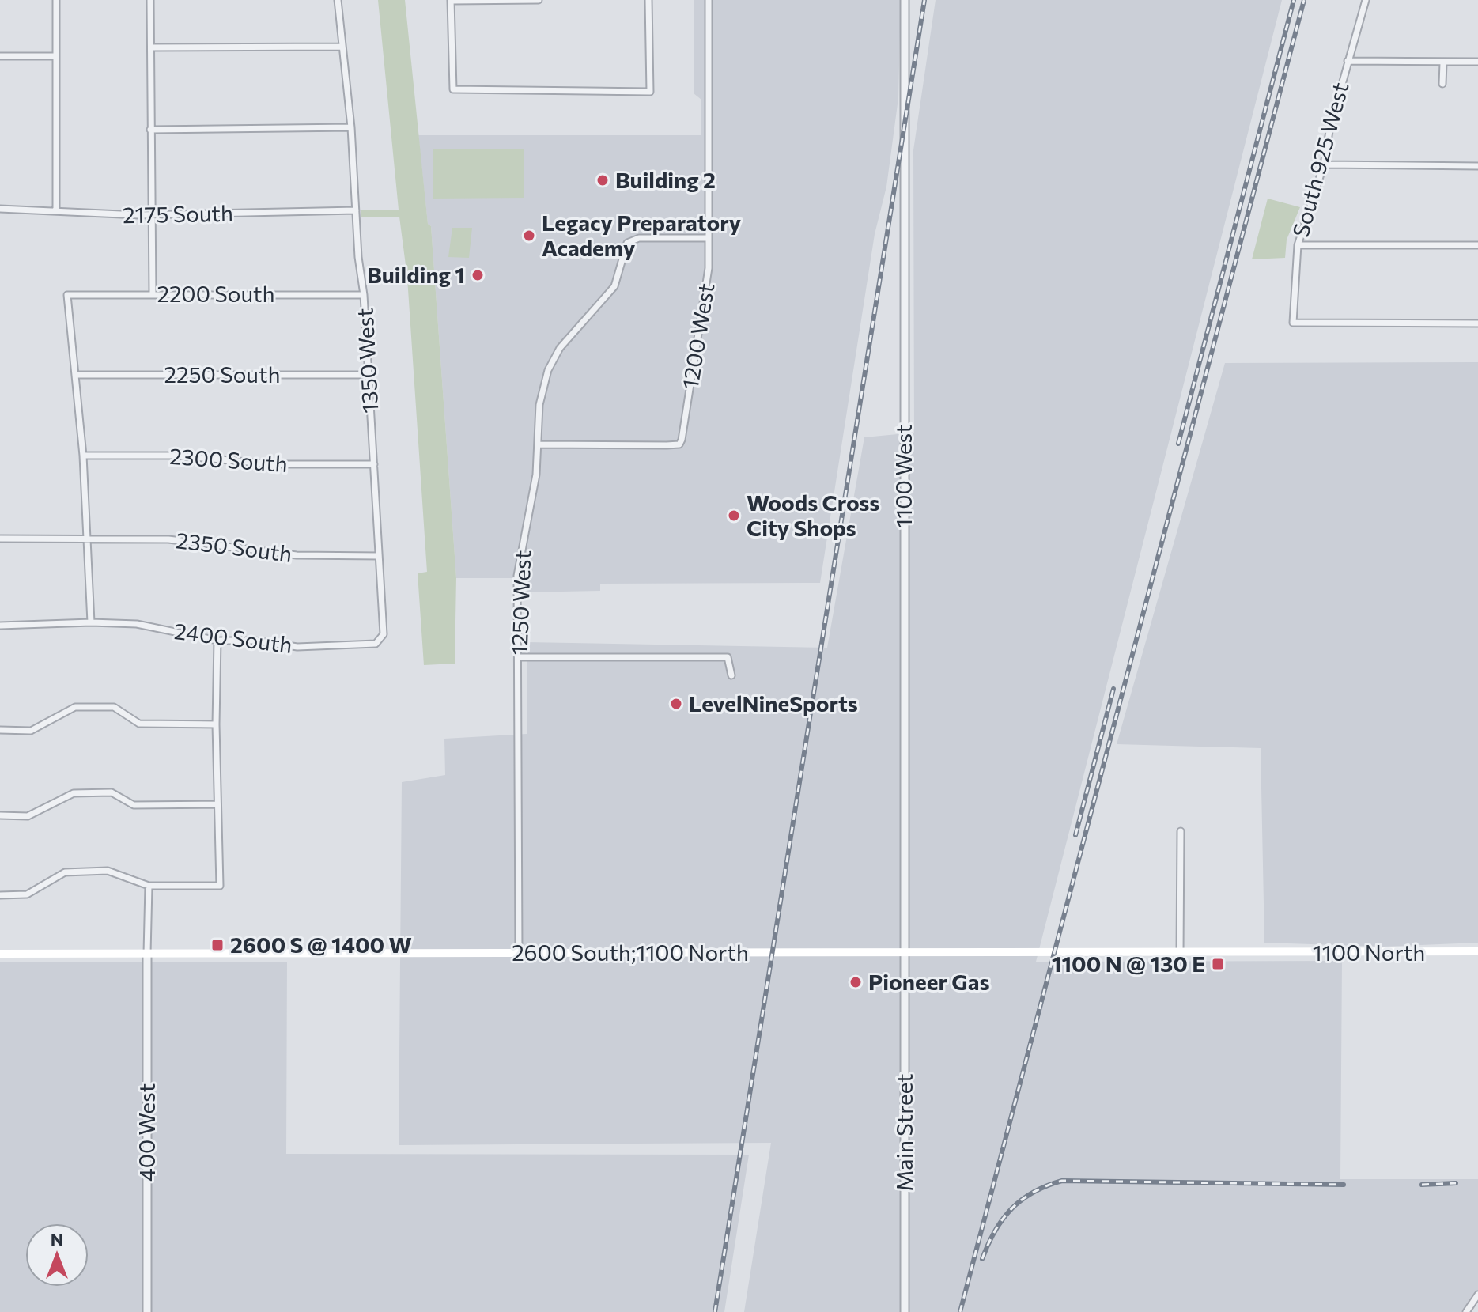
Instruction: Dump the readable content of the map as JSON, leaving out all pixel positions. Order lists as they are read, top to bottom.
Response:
{
  "streets": {
    "main road": ["2600 South;1100 North", "1100 North"],
    "street": [
      "South 925 West",
      "2175 South",
      "2200 South",
      "1200 West",
      "1350 West",
      "2250 South",
      "2300 South",
      "1100 West",
      "2350 South",
      "1250 West",
      "2400 South",
      "400 West",
      "Main Street"
    ]
  },
  "crossings": [
    ["2175 South", "1350 West"],
    ["2200 South", "1350 West"],
    ["2200 South", "2250 South"],
    ["1200 West", "1250 West"],
    ["1350 West", "2250 South"],
    ["1350 West", "2300 South"],
    ["1350 West", "2350 South"],
    ["1350 West", "2400 South"],
    ["1100 West", "2600 South;1100 North"],
    ["1100 West", "Main Street"],
    ["1250 West", "2600 South;1100 North"],
    ["2600 South;1100 North", "1100 North"],
    ["2600 South;1100 North", "400 West"],
    ["2600 South;1100 North", "Main Street"]
  ],
  "places": {
    "other": [
      "Building 2",
      "Legacy Preparatory Academy",
      "Building 1",
      "Woods Cross City Shops",
      "LevelNineSports",
      "Pioneer Gas"
    ],
    "transit": ["2600 S @ 1400 W", "1100 N @ 130 E"]
  },
  "north": "top"
}
